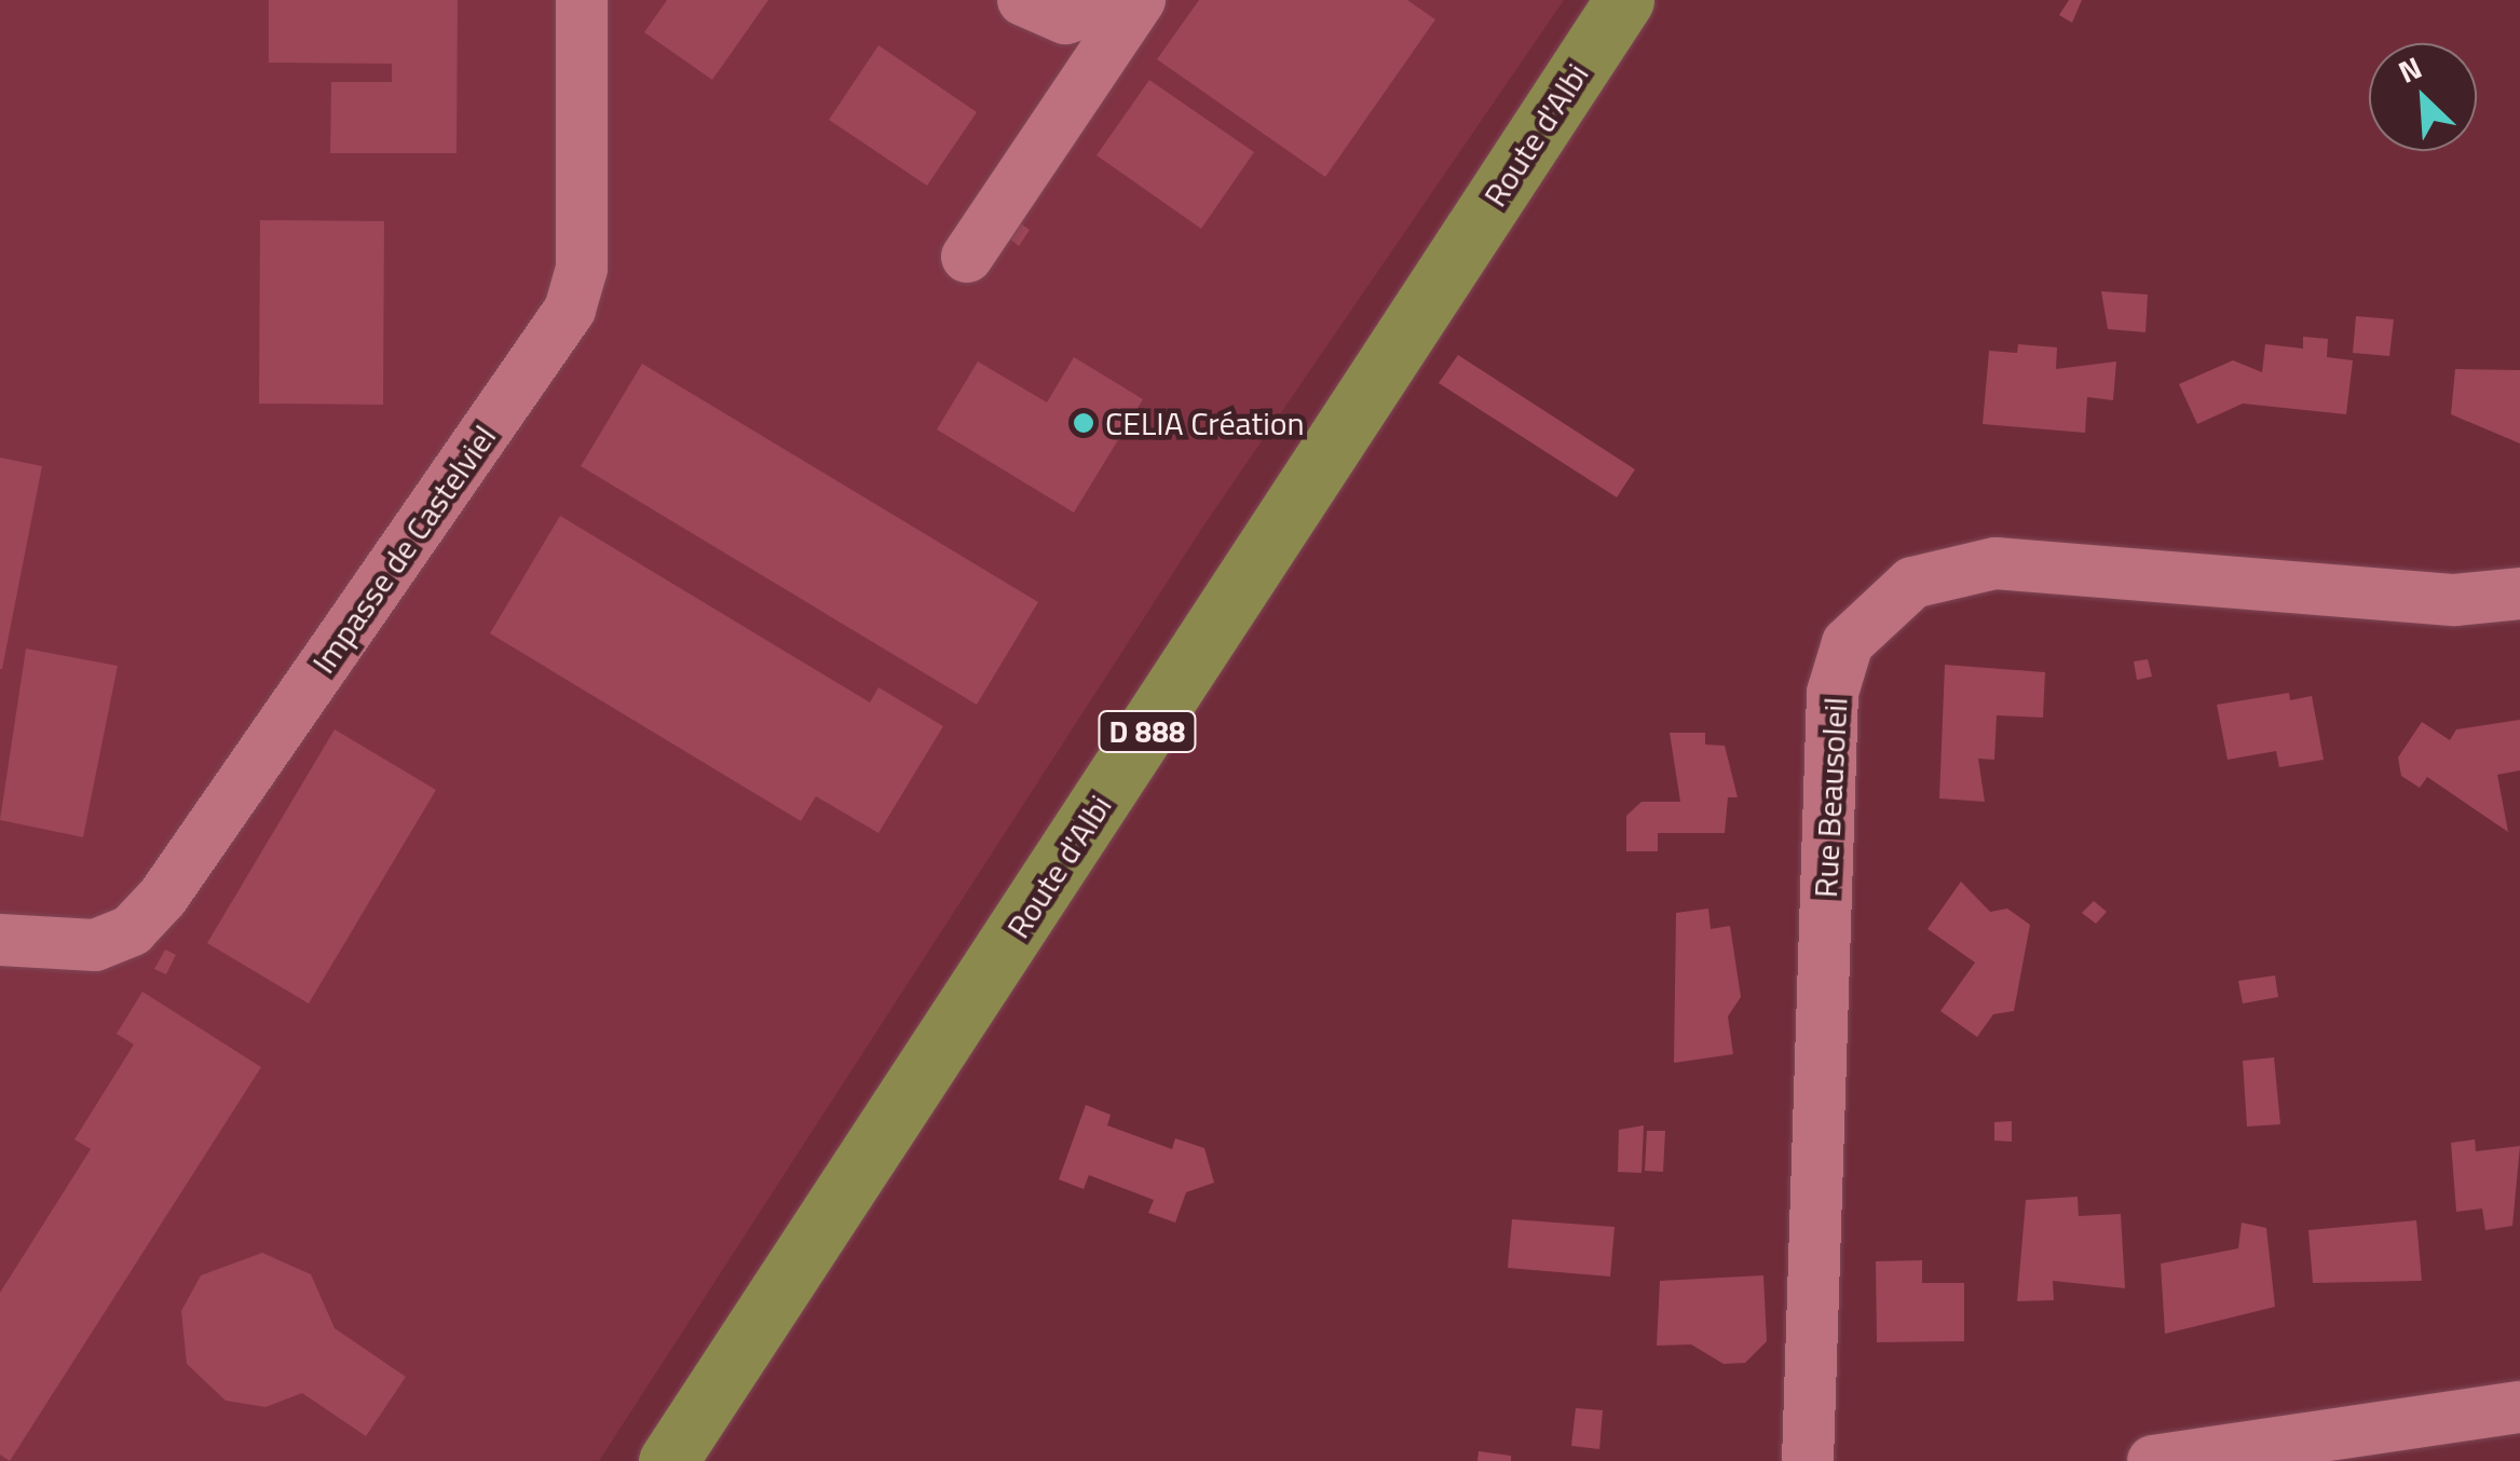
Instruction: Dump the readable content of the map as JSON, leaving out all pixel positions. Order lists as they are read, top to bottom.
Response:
{
  "streets": {
    "main road": ["Route d'Albi", "D 888"],
    "street": ["Impasse de Castelviel", "Rue Beausoleil"]
  },
  "places": ["CELIA Création"],
  "north": "top left"
}
